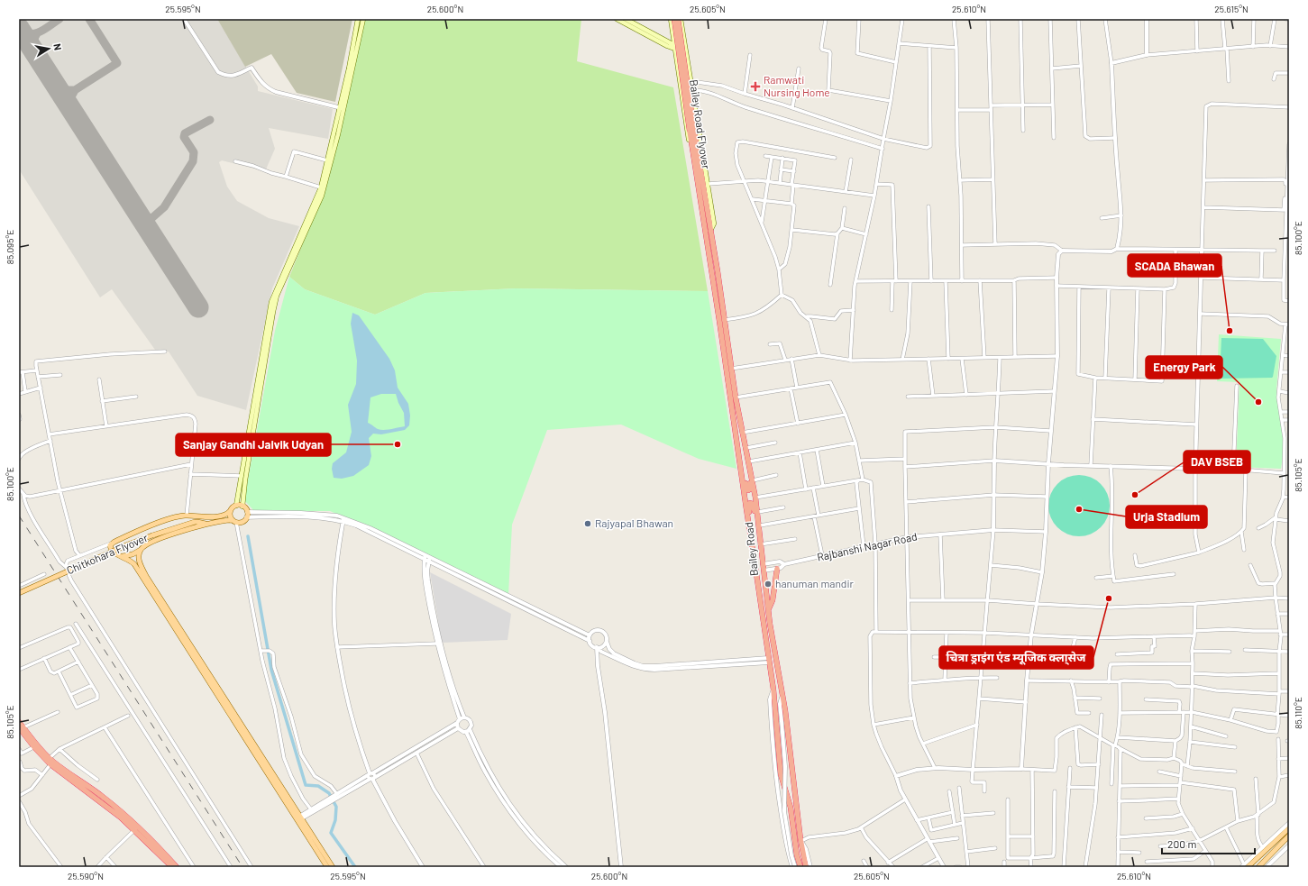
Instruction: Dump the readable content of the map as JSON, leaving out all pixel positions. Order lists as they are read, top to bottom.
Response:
{
  "streets": {
    "highway": ["Bailey Road Flyover", "Bailey Road"],
    "main road": ["Chitkohara Flyover"],
    "street": ["Rajbanshi Nagar Road"]
  },
  "crossings": [
    ["Bailey Road Flyover", "Bailey Road"],
    ["Rajbanshi Nagar Road", "Bailey Road"]
  ],
  "places": {
    "health": ["Ramwati Nursing Home"],
    "other": [
      "SCADA Bhawan",
      "Energy Park",
      "Sanjay Gandhi Jaivik Udyan",
      "DAV BSEB",
      "Urja Stadium",
      "Rajyapal Bhawan",
      "hanuman mandir",
      "चित्रा ड्राइंग एंड म्यूजिक क्ला्सेज"
    ]
  },
  "scale_bar": "200 m",
  "north": "right",
  "coordinates": [
    "25.595°N",
    "25.600°N",
    "25.605°N",
    "25.610°N",
    "25.615°N",
    "85.100°E",
    "85.095°E",
    "85.105°E",
    "85.110°E",
    "25.590°N"
  ]
}
